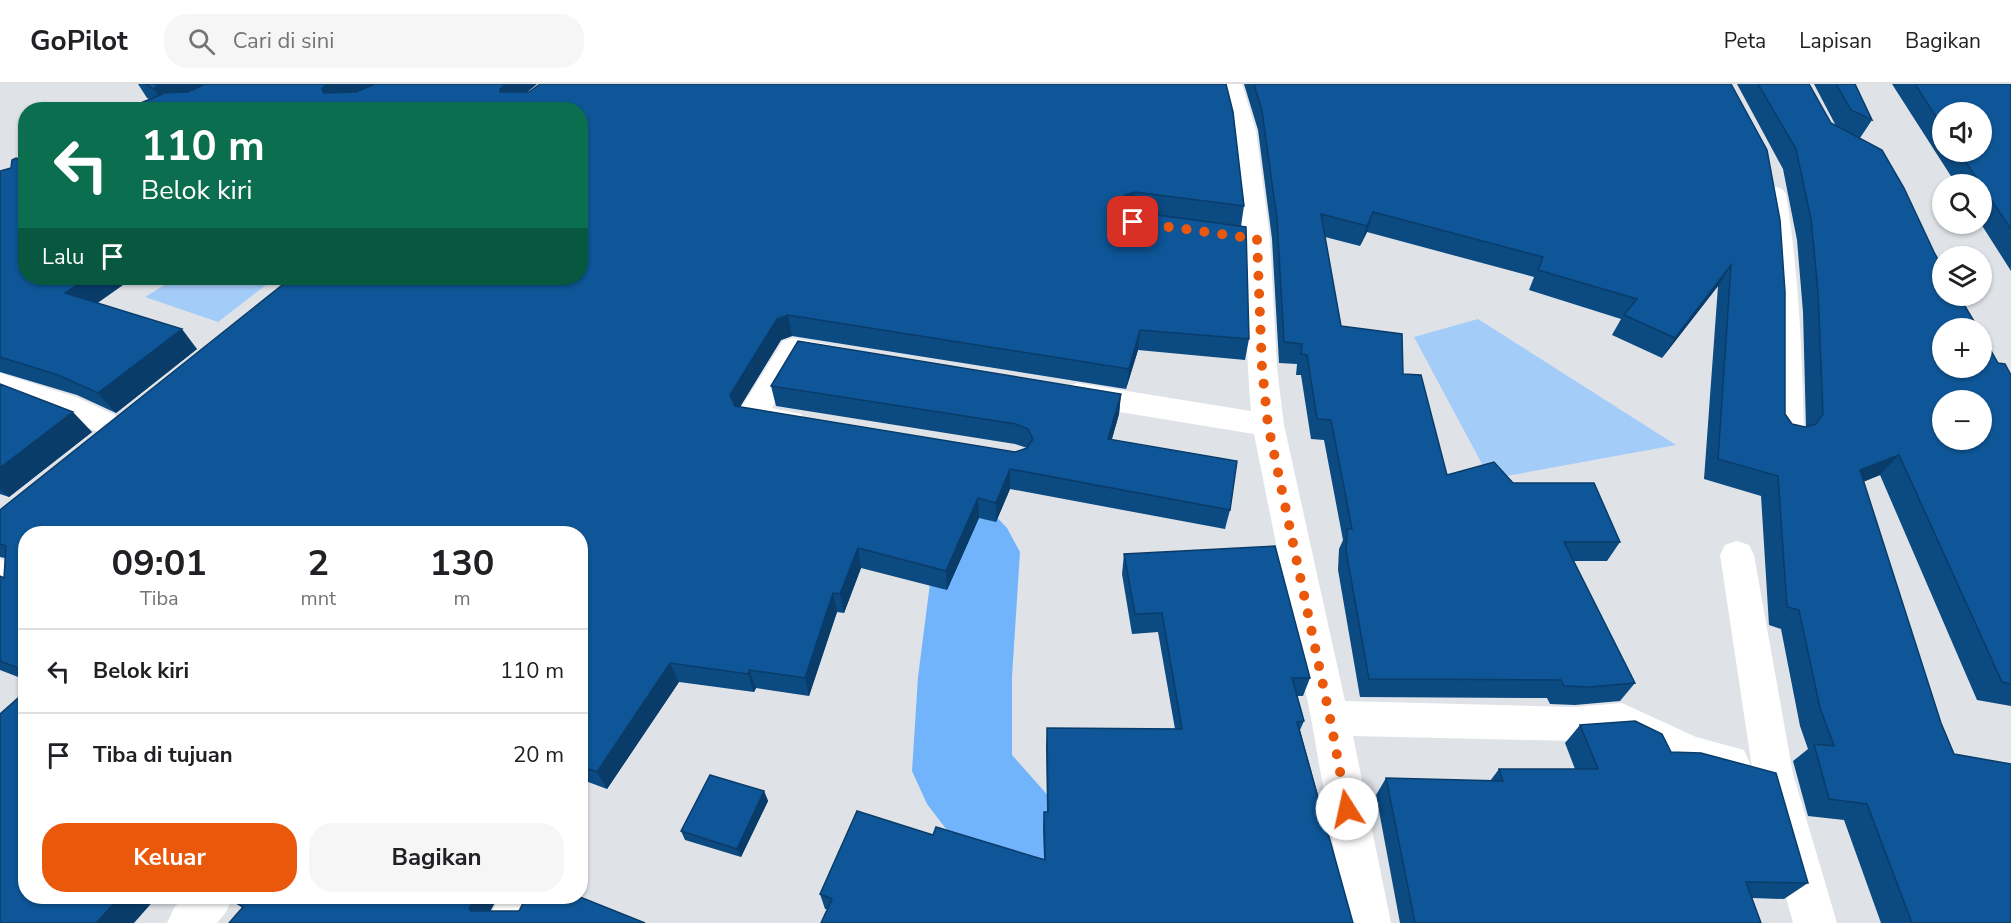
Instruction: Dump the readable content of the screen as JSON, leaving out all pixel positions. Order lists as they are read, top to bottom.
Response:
{
  "page": {
    "header": "GoPilot",
    "search": "Cari di sini",
    "nav": ["Peta", "Lapisan", "Bagikan"],
    "map_buttons": ["+", "−"],
    "turn": ["110 m", "Belok kiri"],
    "then": "Lalu",
    "eta": [
      "09:01",
      "Tiba",
      "2",
      "mnt",
      "130",
      "m"
    ],
    "list": [
      {
        "name": "Belok kiri",
        "value": "110 m"
      },
      {
        "name": "Tiba di tujuan",
        "value": "20 m"
      }
    ],
    "buttons": ["Keluar", "Bagikan"]
  }
}
